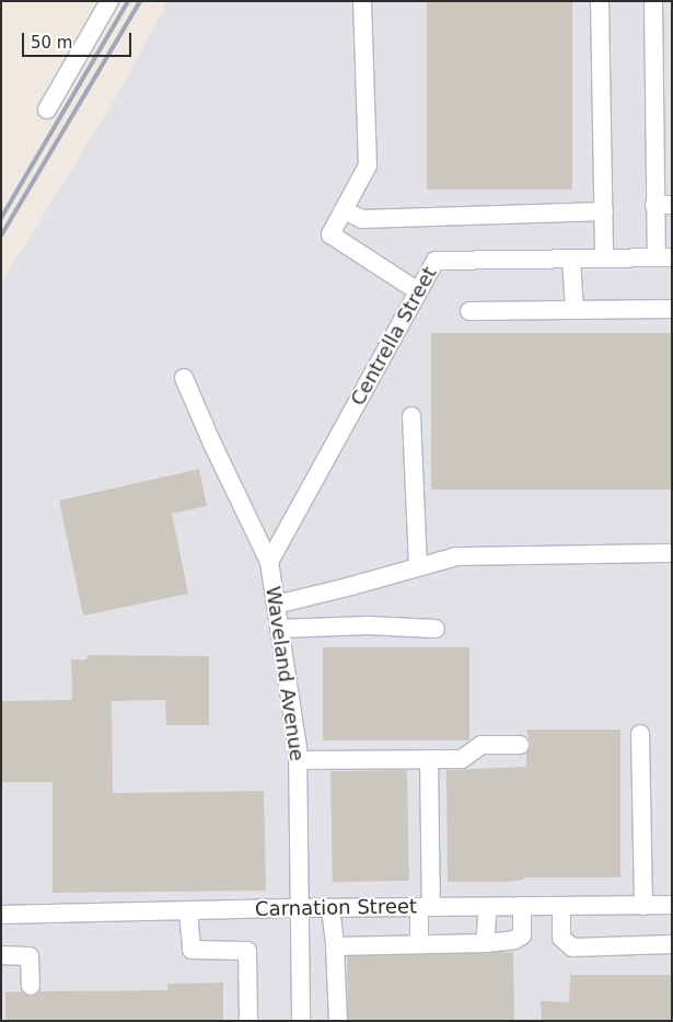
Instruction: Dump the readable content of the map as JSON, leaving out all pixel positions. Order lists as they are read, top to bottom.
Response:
{
  "streets": {
    "street": ["Centrella Street", "Waveland Avenue", "Carnation Street"]
  },
  "crossings": [
    ["Centrella Street", "Waveland Avenue"],
    ["Waveland Avenue", "Carnation Street"]
  ],
  "scale_bar": "50 m"
}
